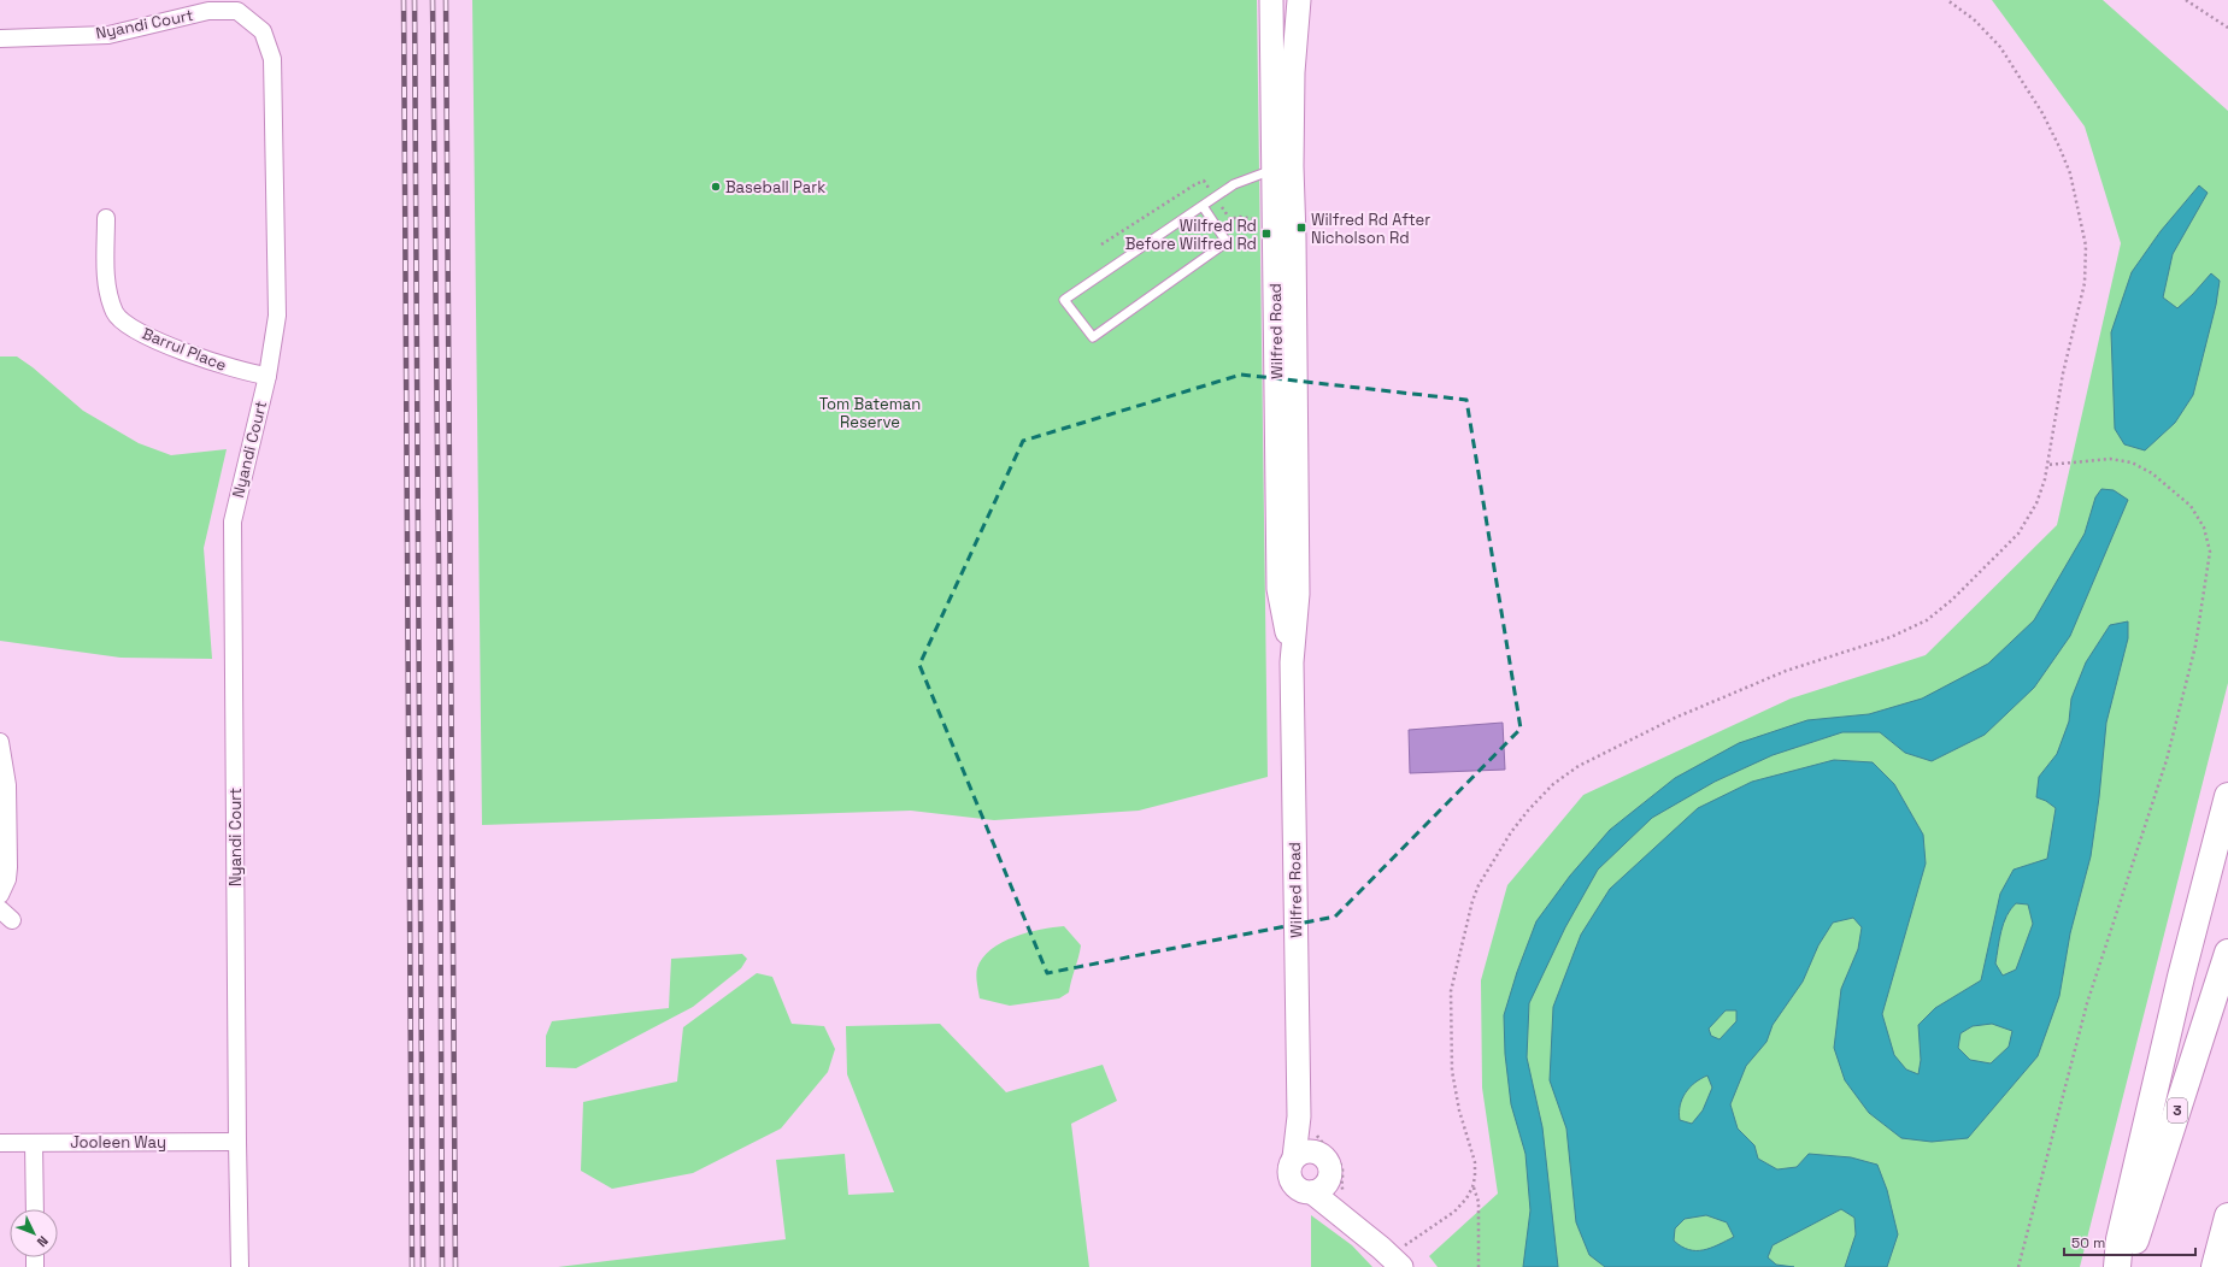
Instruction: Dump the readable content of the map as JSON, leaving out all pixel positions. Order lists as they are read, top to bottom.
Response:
{
  "streets": {
    "highway": ["3"],
    "main road": ["Wilfred Road"],
    "street": ["Nyandi Court", "Barrul Place", "Jooleen Way"]
  },
  "crossings": [
    ["Nyandi Court", "Barrul Place"],
    ["Nyandi Court", "Jooleen Way"]
  ],
  "parks": ["Tom Bateman Reserve"],
  "places": {
    "other": ["Baseball Park"],
    "transit": ["Wilfred Rd After Nicholson Rd", "Wilfred Rd Before Wilfred Rd"]
  },
  "scale_bar": "50 m",
  "north": "bottom right"
}
